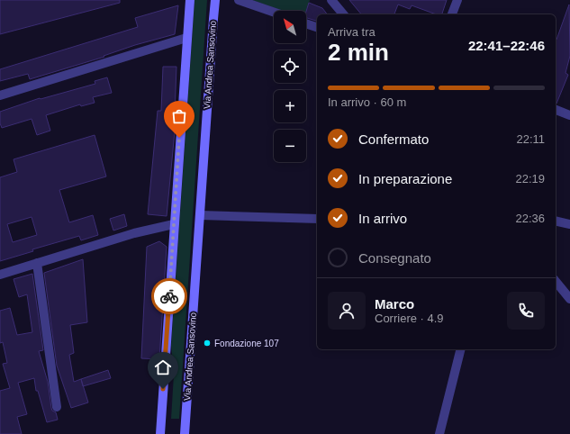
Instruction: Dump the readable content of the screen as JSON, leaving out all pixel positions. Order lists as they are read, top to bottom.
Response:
{
  "streets": {
    "main road": ["Via Andrea Sansovino"]
  },
  "places": ["Fondazione 107"],
  "north": "top left",
  "page": {
    "map_buttons": ["+", "−"],
    "heading": ["2 min", "Arriva tra", "22:41–22:46"],
    "panel": ["Marco", "Corriere · 4.9"],
    "bar": "In arrivo · 60 m",
    "list": [
      ["Confermato", "22:11"],
      ["In preparazione", "22:19"],
      ["In arrivo", "22:36"],
      "Consegnato"
    ]
  }
}
